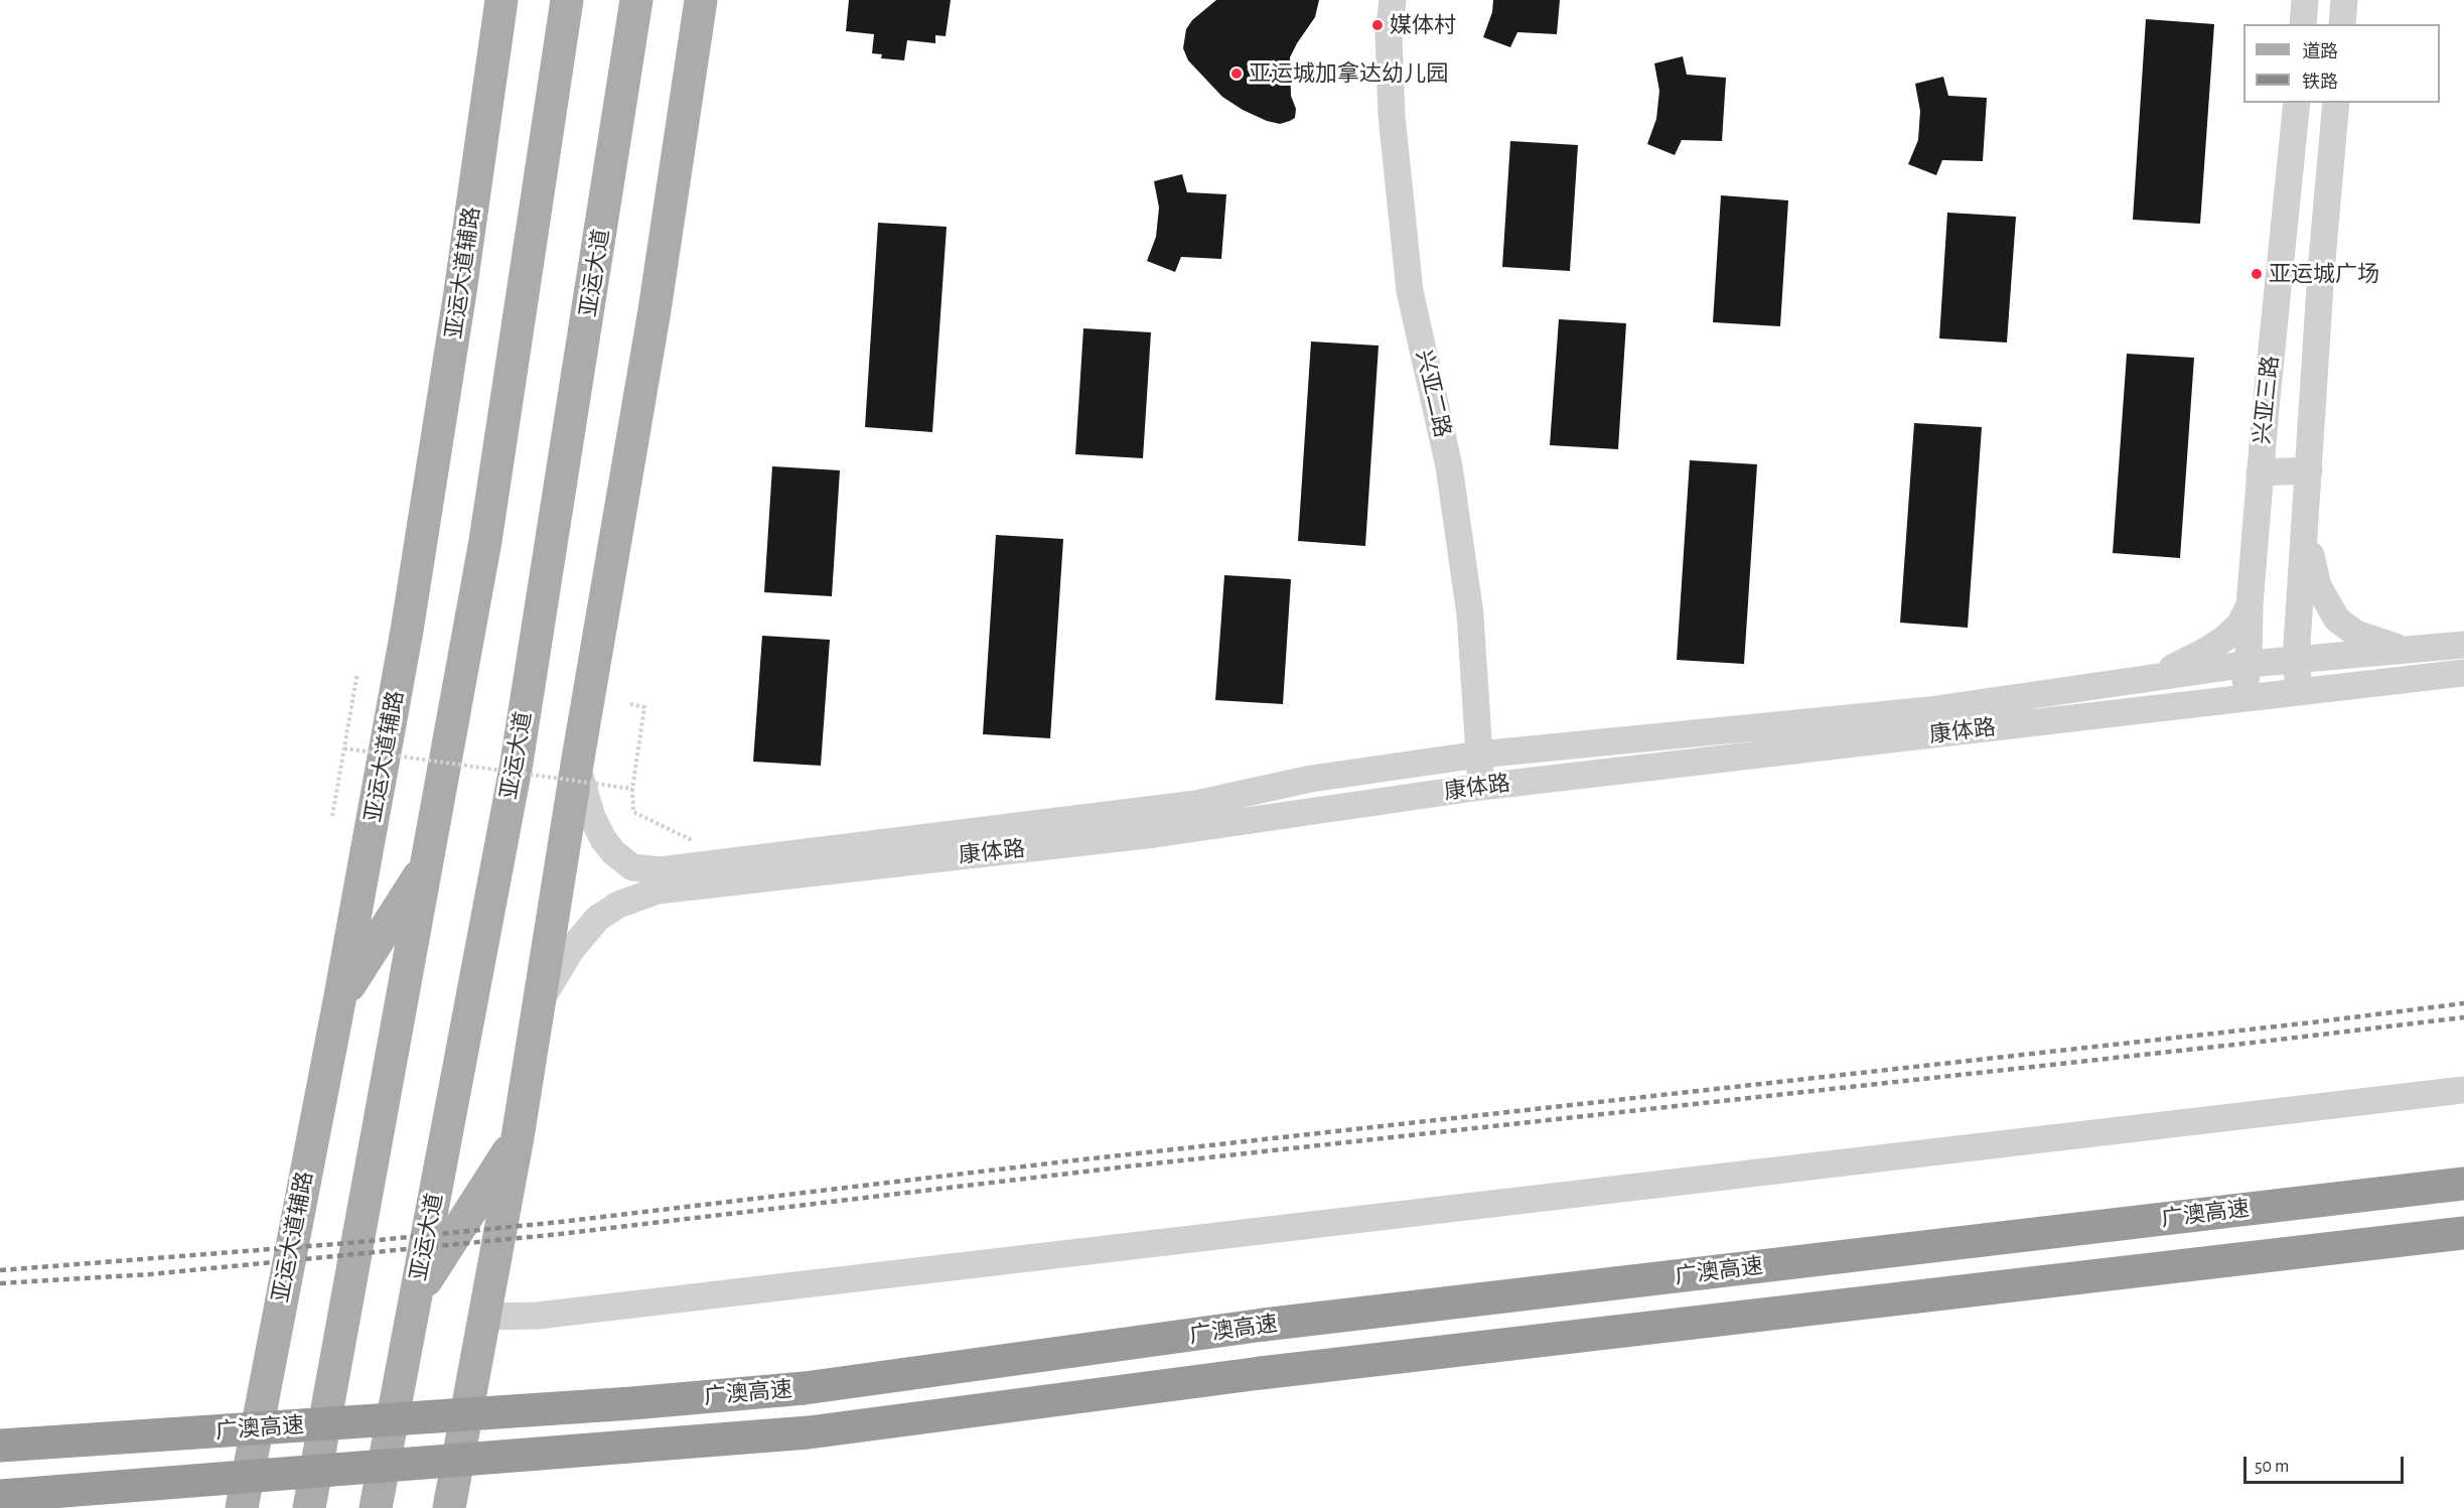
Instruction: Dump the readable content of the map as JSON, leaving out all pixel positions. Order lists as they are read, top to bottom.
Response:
{
  "streets": {
    "highway": ["广澳高速"],
    "main road": ["亚运大道辅路", "亚运大道"],
    "street": ["兴亚二路", "兴亚三路", "康体路"]
  },
  "crossings": [
    ["兴亚二路", "康体路"],
    ["兴亚三路", "康体路"]
  ],
  "places": ["媒体村", "亚运城加拿达幼儿园", "亚运城广场"],
  "legend": ["道路", "铁路"],
  "scale_bar": "50 m"
}
